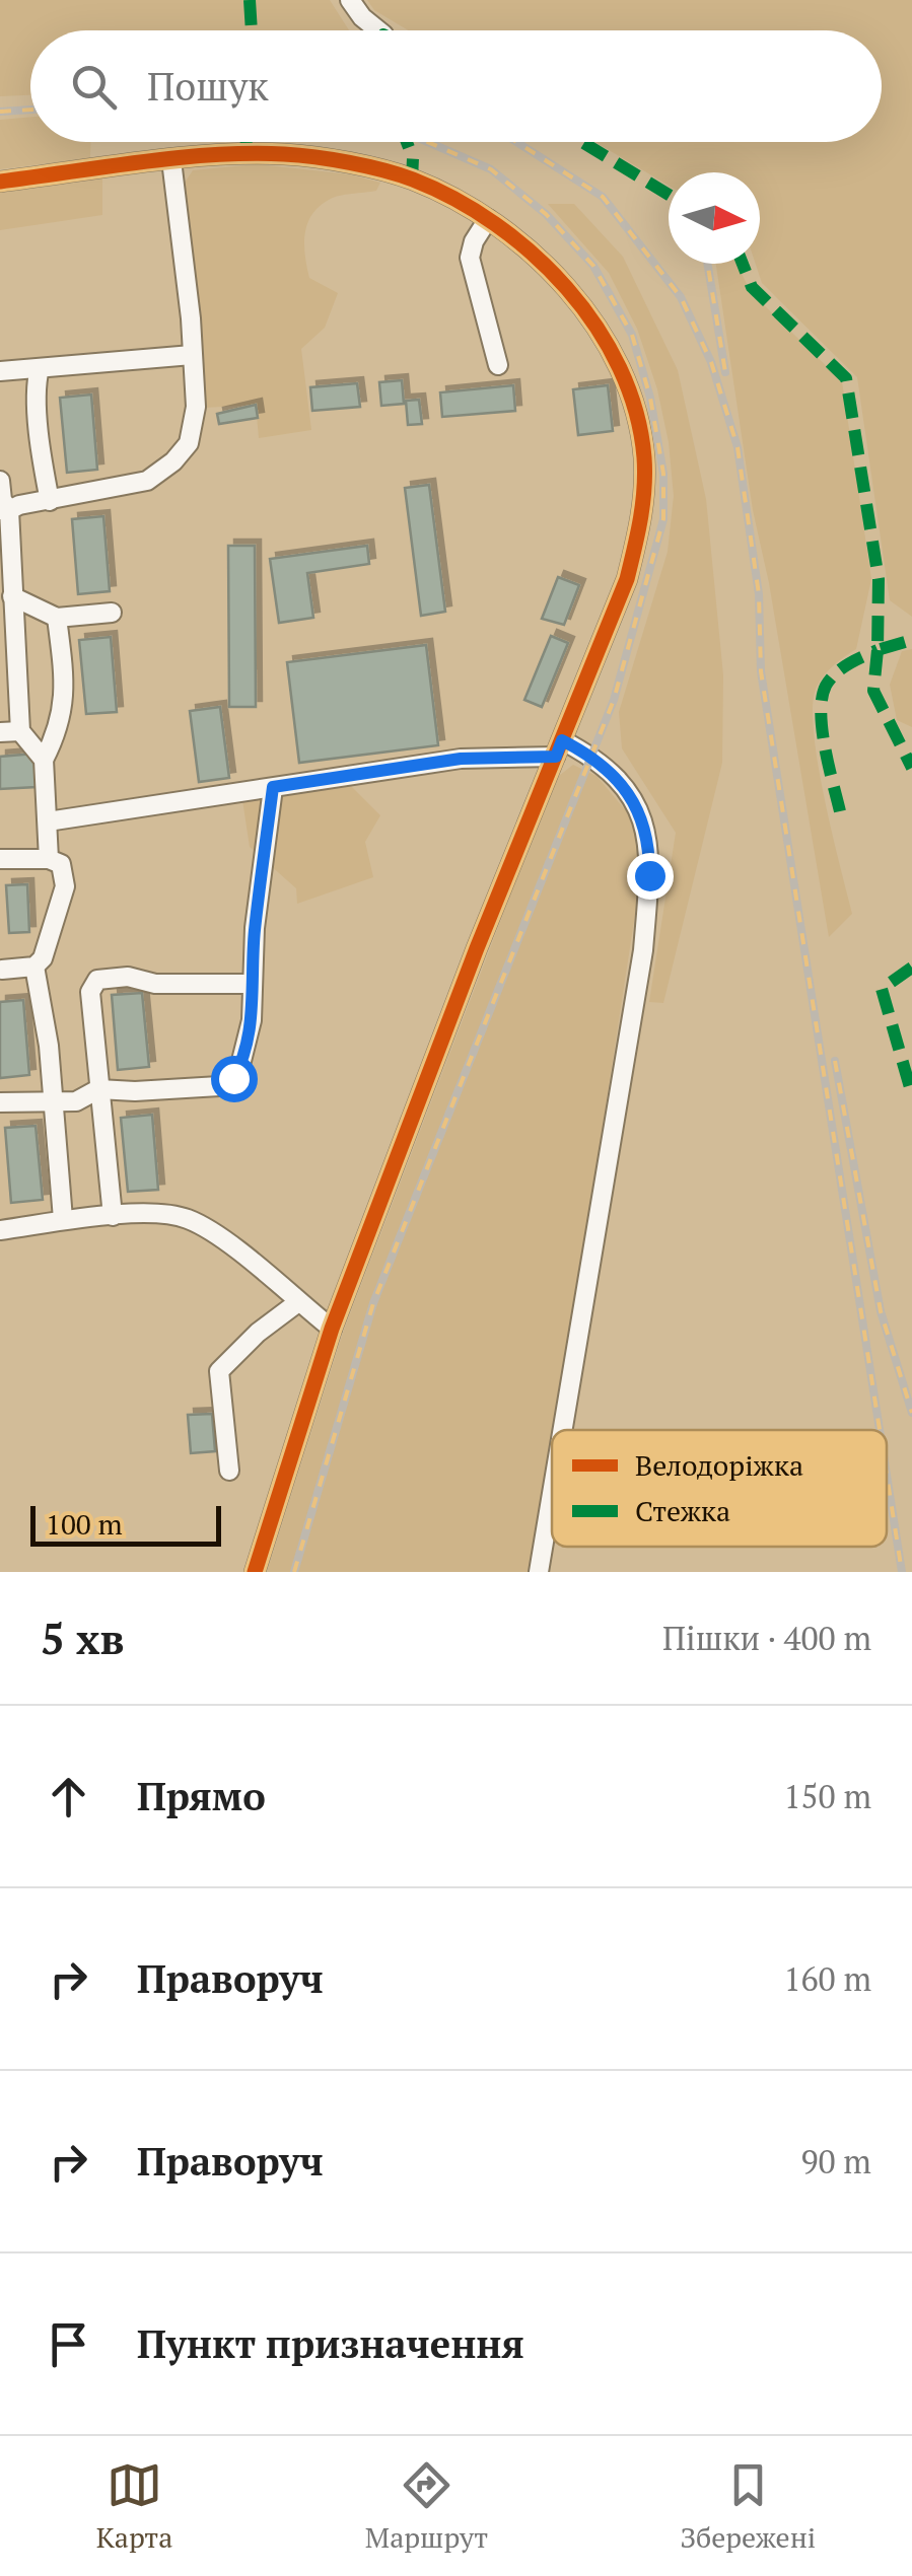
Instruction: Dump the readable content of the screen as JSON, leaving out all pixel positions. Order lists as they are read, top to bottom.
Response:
{
  "legend": ["Велодоріжка", "Стежка"],
  "scale_bar": "100 m",
  "north": "right",
  "page": {
    "search": "Пошук",
    "scale": "100 m",
    "heading": ["5 хв", "Пішки · 400 m"],
    "list": [
      ["Прямо", "150 m"],
      ["Праворуч", "160 m"],
      ["Праворуч", "90 m"],
      "Пункт призначення"
    ],
    "nav": ["Карта", "Маршрут", "Збережені"]
  }
}
